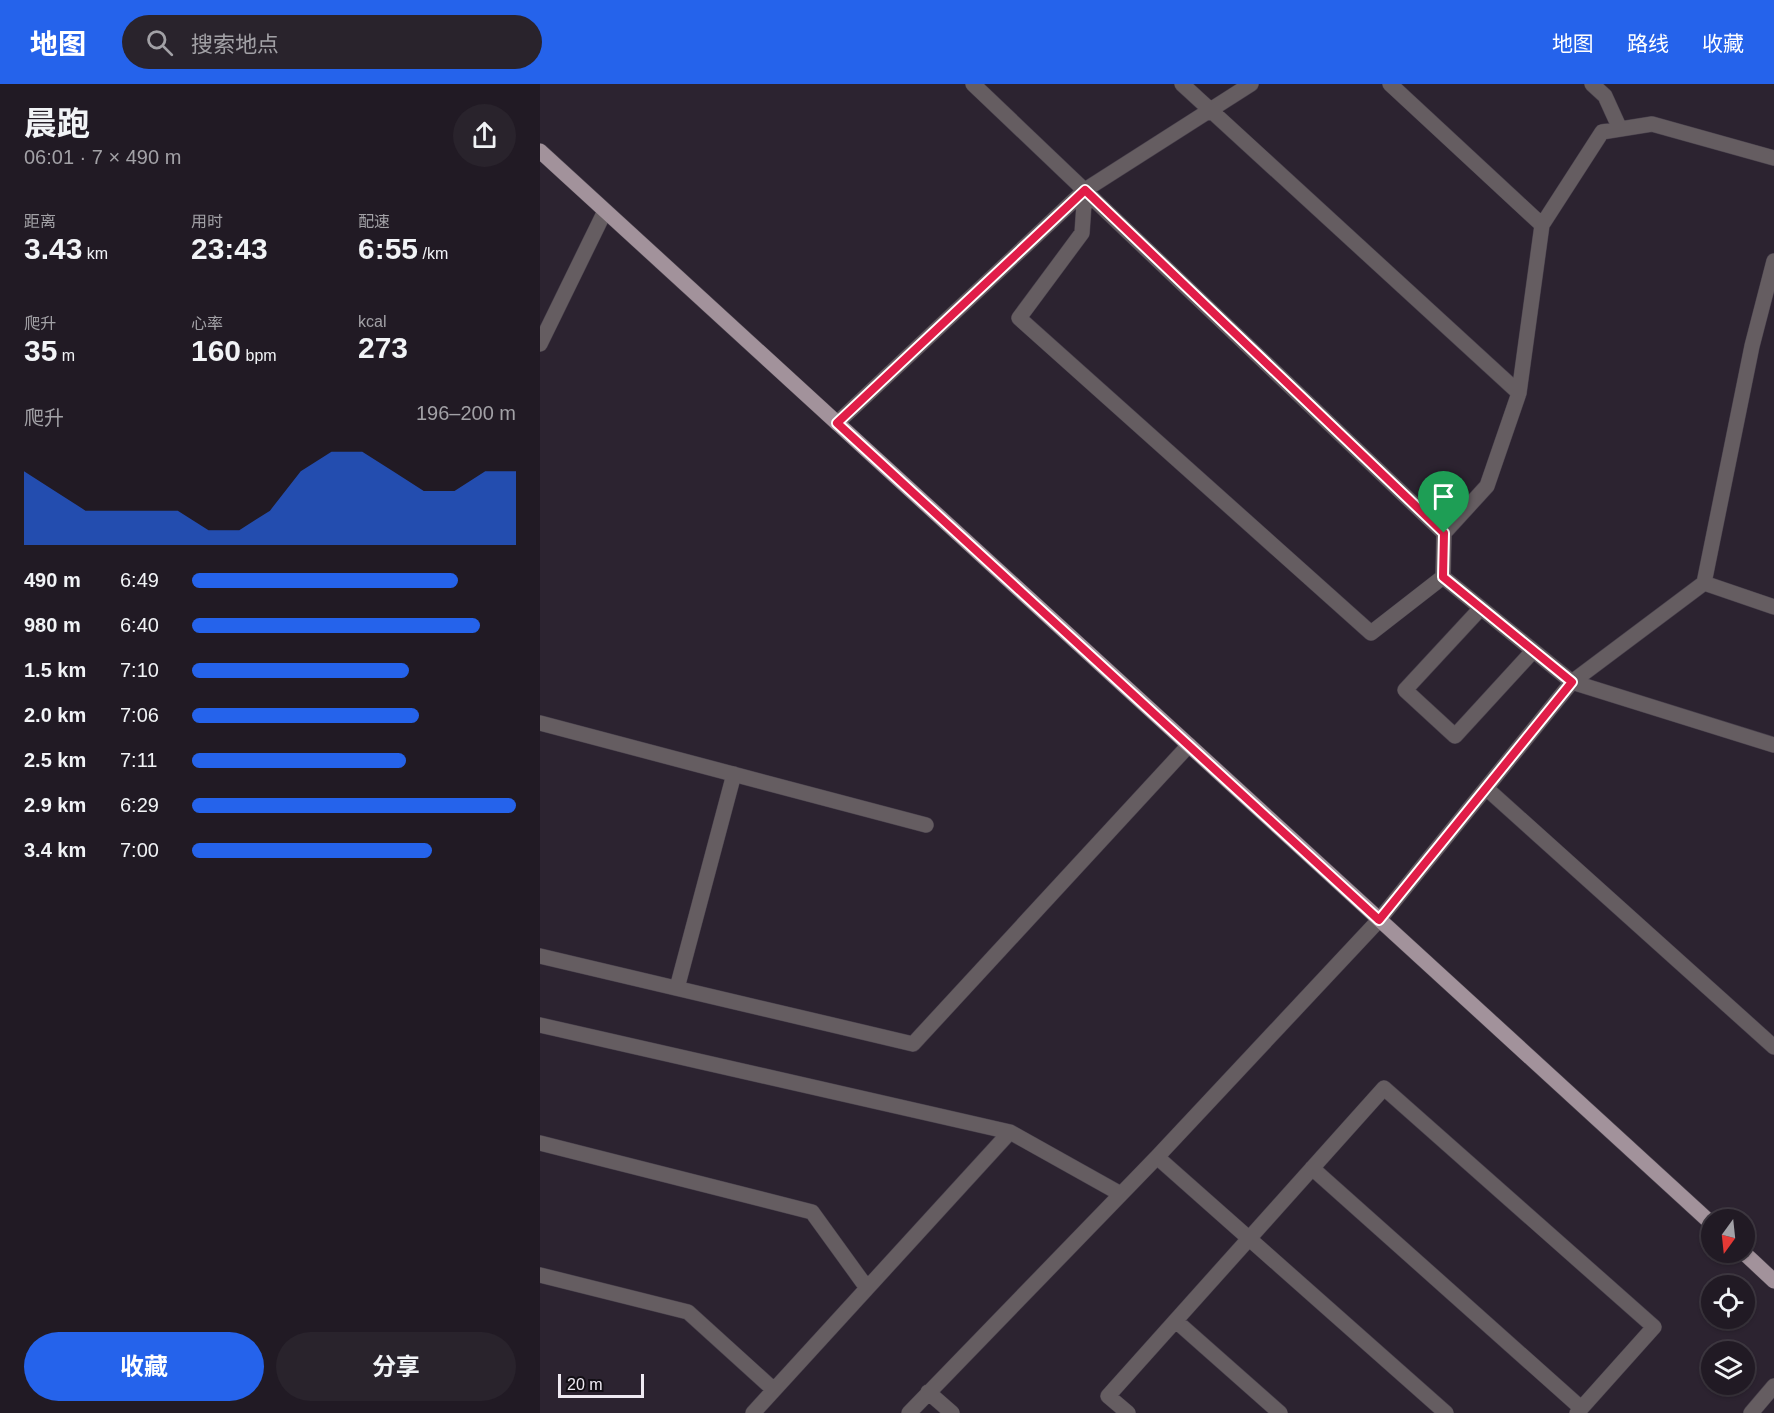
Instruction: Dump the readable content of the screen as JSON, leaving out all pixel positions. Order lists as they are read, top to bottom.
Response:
{
  "scale_bar": "20 m",
  "north": "bottom",
  "page": {
    "header": "地图",
    "search": "搜索地点",
    "nav": ["地图", "路线", "收藏"],
    "heading": ["晨跑", "06:01 · 7 × 490 m"],
    "stats": [
      ["距离", "3.43 km"],
      ["用时", "23:43"],
      ["配速", "6:55 /km"],
      ["爬升", "35 m"],
      ["心率", "160 bpm"],
      ["kcal", "273"]
    ],
    "chart": ["爬升", "196–200 m"],
    "list": [
      {
        "name": "490 m",
        "note": "6:49"
      },
      {
        "name": "980 m",
        "note": "6:40"
      },
      {
        "name": "1.5 km",
        "note": "7:10"
      },
      {
        "name": "2.0 km",
        "note": "7:06"
      },
      {
        "name": "2.5 km",
        "note": "7:11"
      },
      {
        "name": "2.9 km",
        "note": "6:29"
      },
      {
        "name": "3.4 km",
        "note": "7:00"
      }
    ],
    "buttons": ["收藏", "分享"],
    "scale": "20 m"
  }
}
